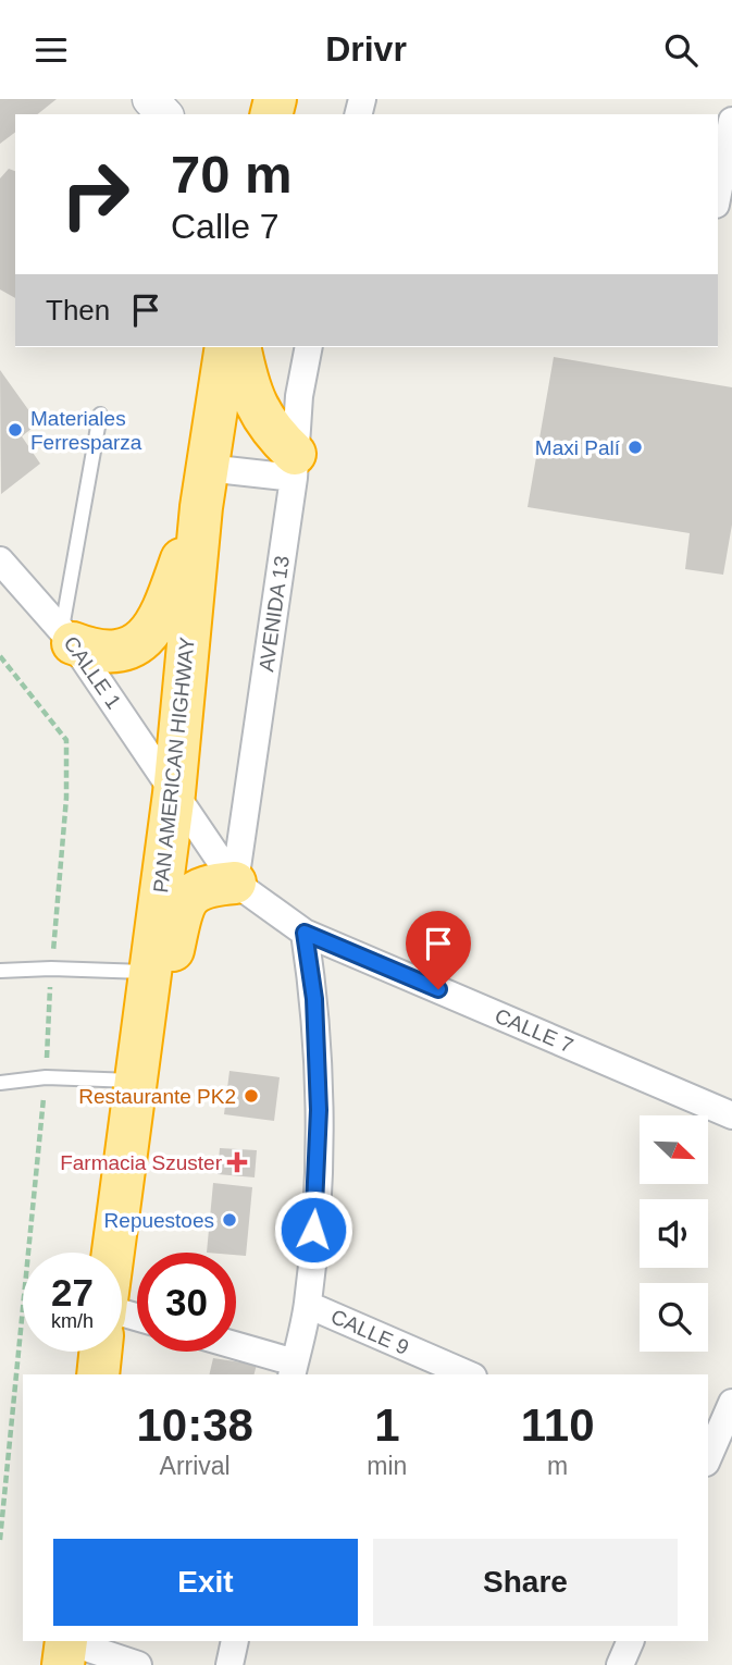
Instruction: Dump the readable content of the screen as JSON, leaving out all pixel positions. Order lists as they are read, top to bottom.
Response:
{
  "streets": {
    "highway": ["PAN AMERICAN HIGHWAY"],
    "street": [
      "AVENIDA 13",
      "CALLE 1",
      "CALLE 7",
      "CALLE 9"
    ]
  },
  "crossings": [
    ["AVENIDA 13", "CALLE 7"],
    ["CALLE 1", "PAN AMERICAN HIGHWAY"],
    ["CALLE 1", "CALLE 7"],
    ["PAN AMERICAN HIGHWAY", "CALLE 7"]
  ],
  "places": {
    "other": [
      "Materiales Ferresparza",
      "Maxi Palí",
      "Restaurante PK2",
      "Repuestoes"
    ],
    "health": ["Farmacia Szuster"]
  },
  "north": "bottom right",
  "page": {
    "header": "Drivr",
    "turn": ["70 m", "Calle 7"],
    "then": "Then",
    "speed": "27 km/h",
    "limit": "30",
    "eta": [
      "10:38",
      "Arrival",
      "1",
      "min",
      "110",
      "m"
    ],
    "buttons": ["Exit", "Share"]
  }
}
